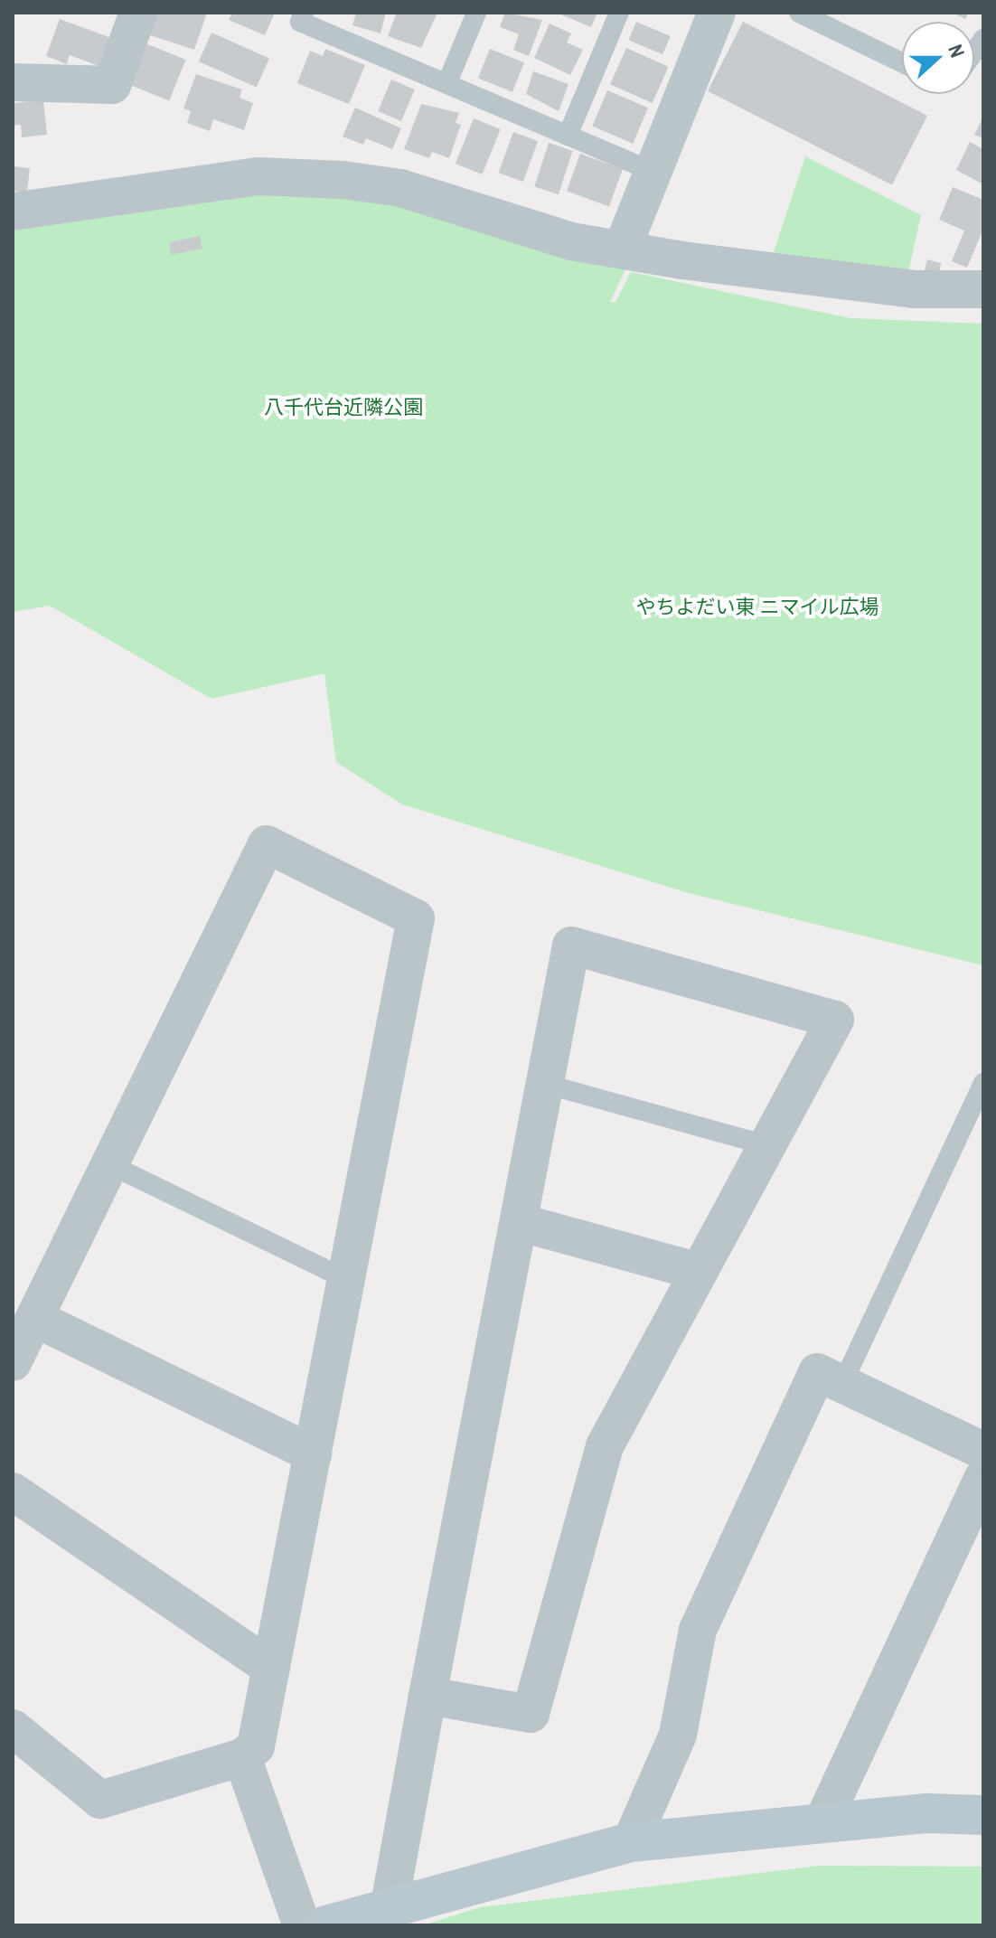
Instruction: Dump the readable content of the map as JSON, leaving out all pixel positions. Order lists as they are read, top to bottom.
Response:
{
  "parks": ["八千代台近隣公園", "やちよだい東 ニマイル広場"],
  "north": "right"
}
